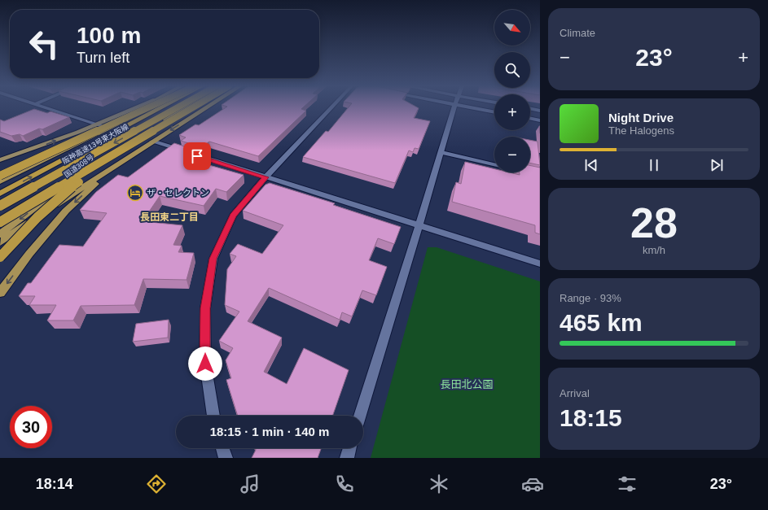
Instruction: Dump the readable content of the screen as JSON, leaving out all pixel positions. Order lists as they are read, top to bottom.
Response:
{
  "streets": {
    "highway": ["阪神高速13号東大阪線", "国道308号"]
  },
  "districts": ["長田東二丁目"],
  "parks": ["長田北公園"],
  "places": {
    "hotel": ["ザ・セレクトン"]
  },
  "north": "bottom right",
  "page": {
    "tile": [
      "Climate",
      ["28", "km/h"],
      ["Range · 93%", "465 km"],
      ["Arrival", "18:15"]
    ],
    "map_buttons": ["+", "−"],
    "turn": ["100 m", "Turn left"],
    "heat": ["−", "23°", "+"],
    "song": ["Night Drive", "The Halogens"],
    "limit": "30",
    "trip": "18:15 · 1 min · 140 m",
    "tabs": ["18:14", "23°"]
  }
}
